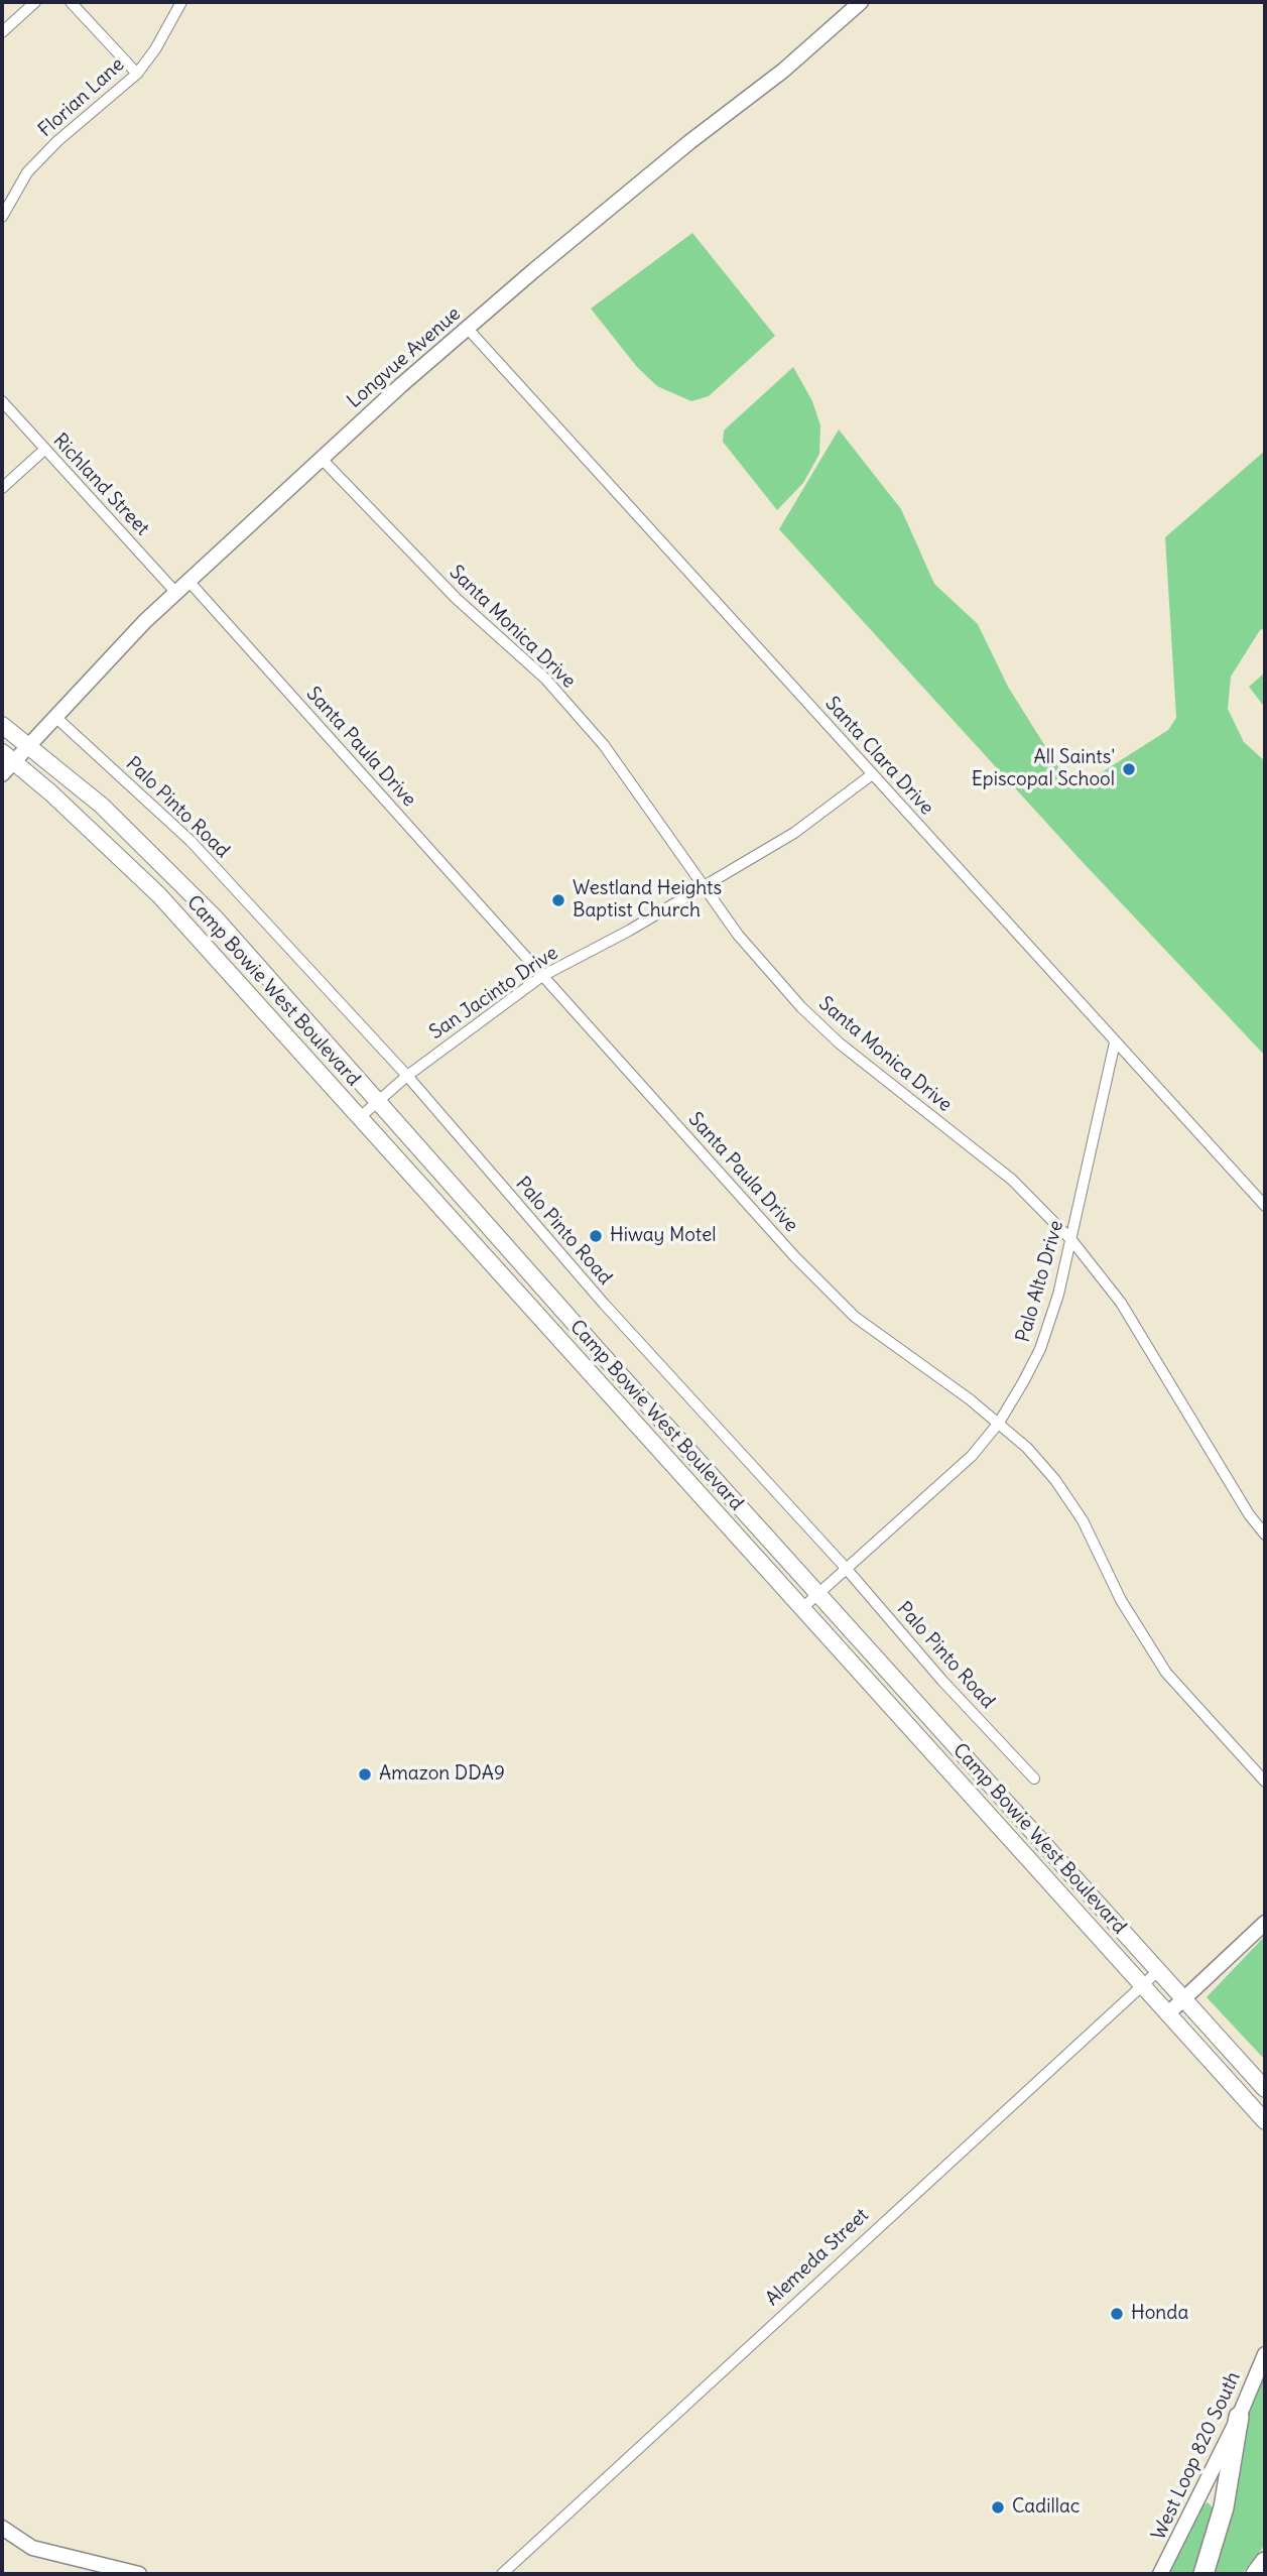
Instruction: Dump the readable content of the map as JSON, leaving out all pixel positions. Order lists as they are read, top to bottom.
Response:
{
  "streets": {
    "main road": ["Longvue Avenue", "Camp Bowie West Boulevard", "West Loop 820 South"],
    "street": [
      "Florian Lane",
      "Richland Street",
      "Santa Monica Drive",
      "Santa Paula Drive",
      "Santa Clara Drive",
      "Palo Pinto Road",
      "San Jacinto Drive",
      "Palo Alto Drive",
      "Alemeda Street"
    ]
  },
  "crossings": [
    ["Longvue Avenue", "Richland Street"],
    ["Longvue Avenue", "Santa Monica Drive"],
    ["Longvue Avenue", "Santa Paula Drive"],
    ["Longvue Avenue", "Santa Clara Drive"],
    ["Longvue Avenue", "Palo Pinto Road"],
    ["Longvue Avenue", "Camp Bowie West Boulevard"],
    ["Santa Monica Drive", "San Jacinto Drive"],
    ["Santa Monica Drive", "Palo Alto Drive"],
    ["Santa Paula Drive", "San Jacinto Drive"],
    ["Santa Paula Drive", "Palo Alto Drive"],
    ["Santa Clara Drive", "San Jacinto Drive"],
    ["Santa Clara Drive", "Palo Alto Drive"],
    ["Palo Pinto Road", "San Jacinto Drive"],
    ["Palo Pinto Road", "Palo Alto Drive"],
    ["Camp Bowie West Boulevard", "San Jacinto Drive"],
    ["Camp Bowie West Boulevard", "Palo Alto Drive"],
    ["Camp Bowie West Boulevard", "Alemeda Street"]
  ],
  "places": [
    "All Saints' Episcopal School",
    "Westland Heights Baptist Church",
    "Hiway Motel",
    "Amazon DDA9",
    "Honda",
    "Cadillac"
  ]
}
